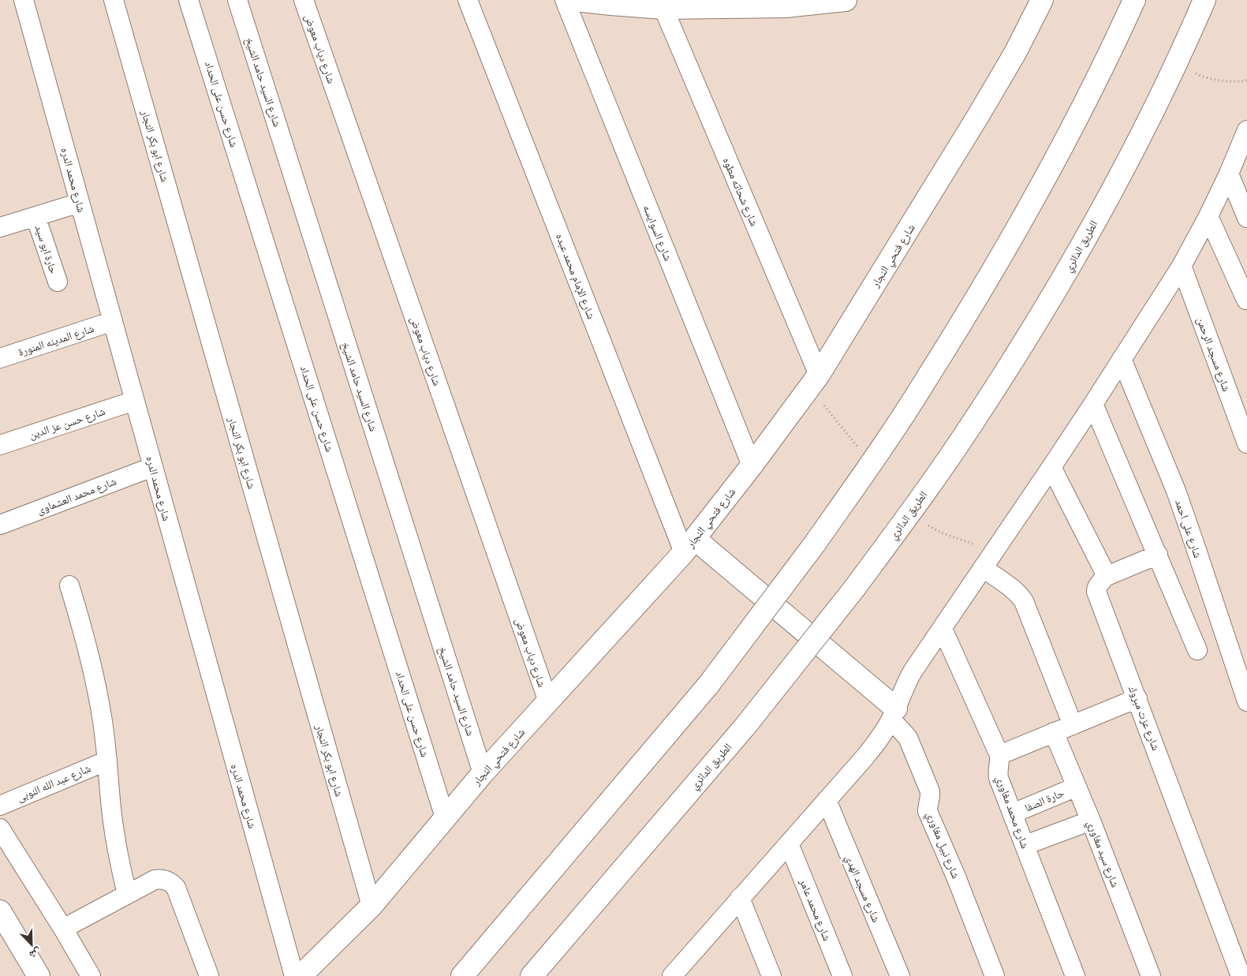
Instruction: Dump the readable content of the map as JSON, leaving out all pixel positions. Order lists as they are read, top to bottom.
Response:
{
  "streets": {
    "main road": ["الطريق الدائري", "شارع فتحي النجار"],
    "street": [
      "شارع دياب معوض",
      "شارع السيد حامد الشيخ",
      "شارع حسن على الحداد",
      "شارع ابو بكر النجار",
      "شارع محمد الدره",
      "شارع شحاته مطوه",
      "شارع السوايسه",
      "حارة ابو سيد",
      "شارع الإمام محمد عبده",
      "شارع المدينه المنورة",
      "شارع مسجد الرحمن",
      "شارع حسن عز الدين",
      "شارع محمد العشماوى",
      "شارع على احمد",
      "شارع عزت مبروك",
      "شارع عبد الله النوبى",
      "حارة الصفا",
      "شارع محمد مغاوري",
      "شارع نبيل مغاوري",
      "شارع سيد مغاوري",
      "شارع مسجد الهدي",
      "شارع محمد عامر"
    ]
  },
  "crossings": [
    ["شارع دياب معوض", "شارع فتحي النجار"],
    ["شارع السيد حامد الشيخ", "شارع فتحي النجار"],
    ["شارع حسن على الحداد", "شارع فتحي النجار"],
    ["شارع ابو بكر النجار", "شارع فتحي النجار"],
    ["شارع محمد الدره", "شارع المدينه المنورة"],
    ["شارع محمد الدره", "شارع حسن عز الدين"],
    ["شارع محمد الدره", "شارع محمد العشماوى"],
    ["شارع شحاته مطوه", "شارع فتحي النجار"],
    ["شارع السوايسه", "شارع فتحي النجار"],
    ["شارع فتحي النجار", "شارع الإمام محمد عبده"],
    ["حارة الصفا", "شارع محمد مغاوري"],
    ["حارة الصفا", "شارع سيد مغاوري"]
  ],
  "north": "bottom right"
}
